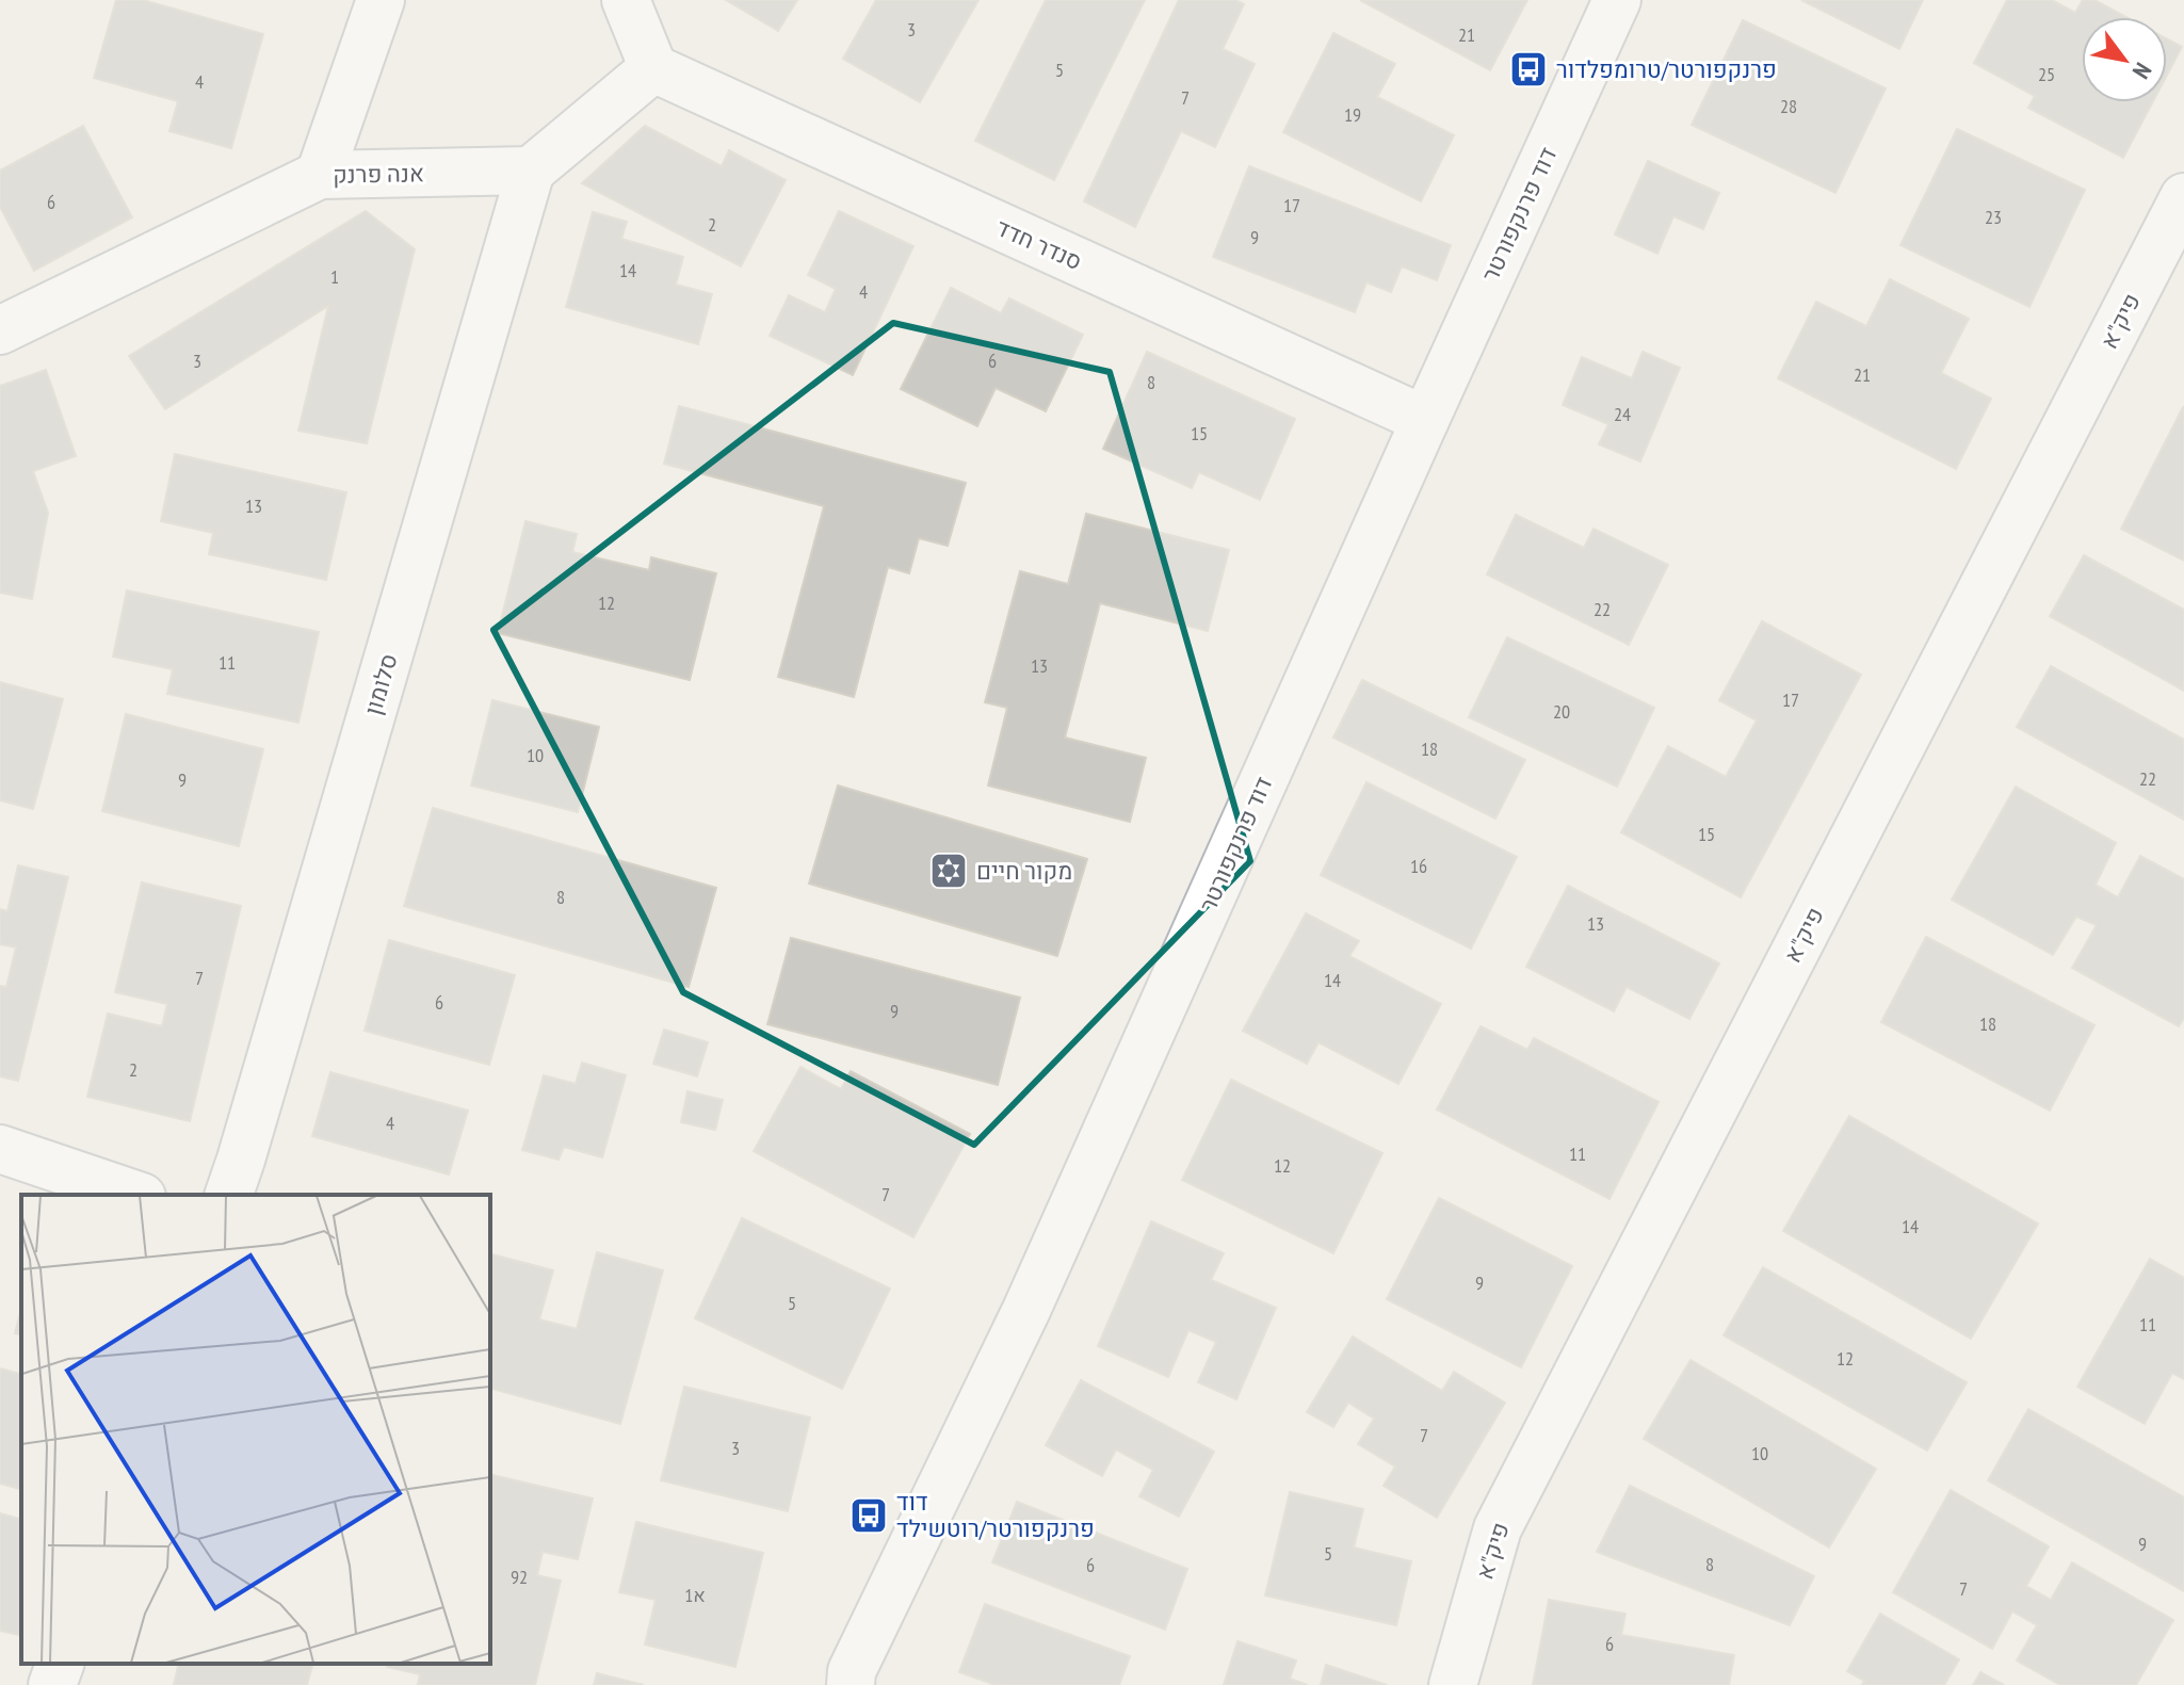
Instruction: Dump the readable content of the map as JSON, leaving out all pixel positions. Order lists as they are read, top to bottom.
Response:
{
  "streets": {
    "street": [
      "אנה פרנק",
      "דוד פרנקפורטר",
      "סנדר חדד",
      "פיק\"א",
      "סלומון"
    ]
  },
  "crossings": [
    ["אנה פרנק", "סלומון"],
    ["דוד פרנקפורטר", "סנדר חדד"]
  ],
  "places": {
    "bus stop": ["פרנקפורטר/טרומפלדור", "דוד פרנקפורטר/רוטשילד"],
    "synagogue": ["מקור חיים"]
  },
  "house_numbers": [
    "3",
    "21",
    "5",
    "25",
    "4",
    "7",
    "28",
    "19",
    "6",
    "17",
    "23",
    "2",
    "9",
    "14",
    "1",
    "4",
    "3",
    "6",
    "21",
    "8",
    "24",
    "15",
    "13",
    "12",
    "22",
    "11",
    "13",
    "17",
    "20",
    "18",
    "10",
    "22",
    "9",
    "15",
    "16",
    "8",
    "13",
    "7",
    "14",
    "6",
    "9",
    "18",
    "2",
    "4",
    "11",
    "12",
    "7",
    "14",
    "9",
    "5",
    "11",
    "12",
    "7",
    "3",
    "10",
    "9",
    "5",
    "8",
    "6",
    "92",
    "7",
    "1א",
    "6"
  ],
  "north": "bottom right"
}
